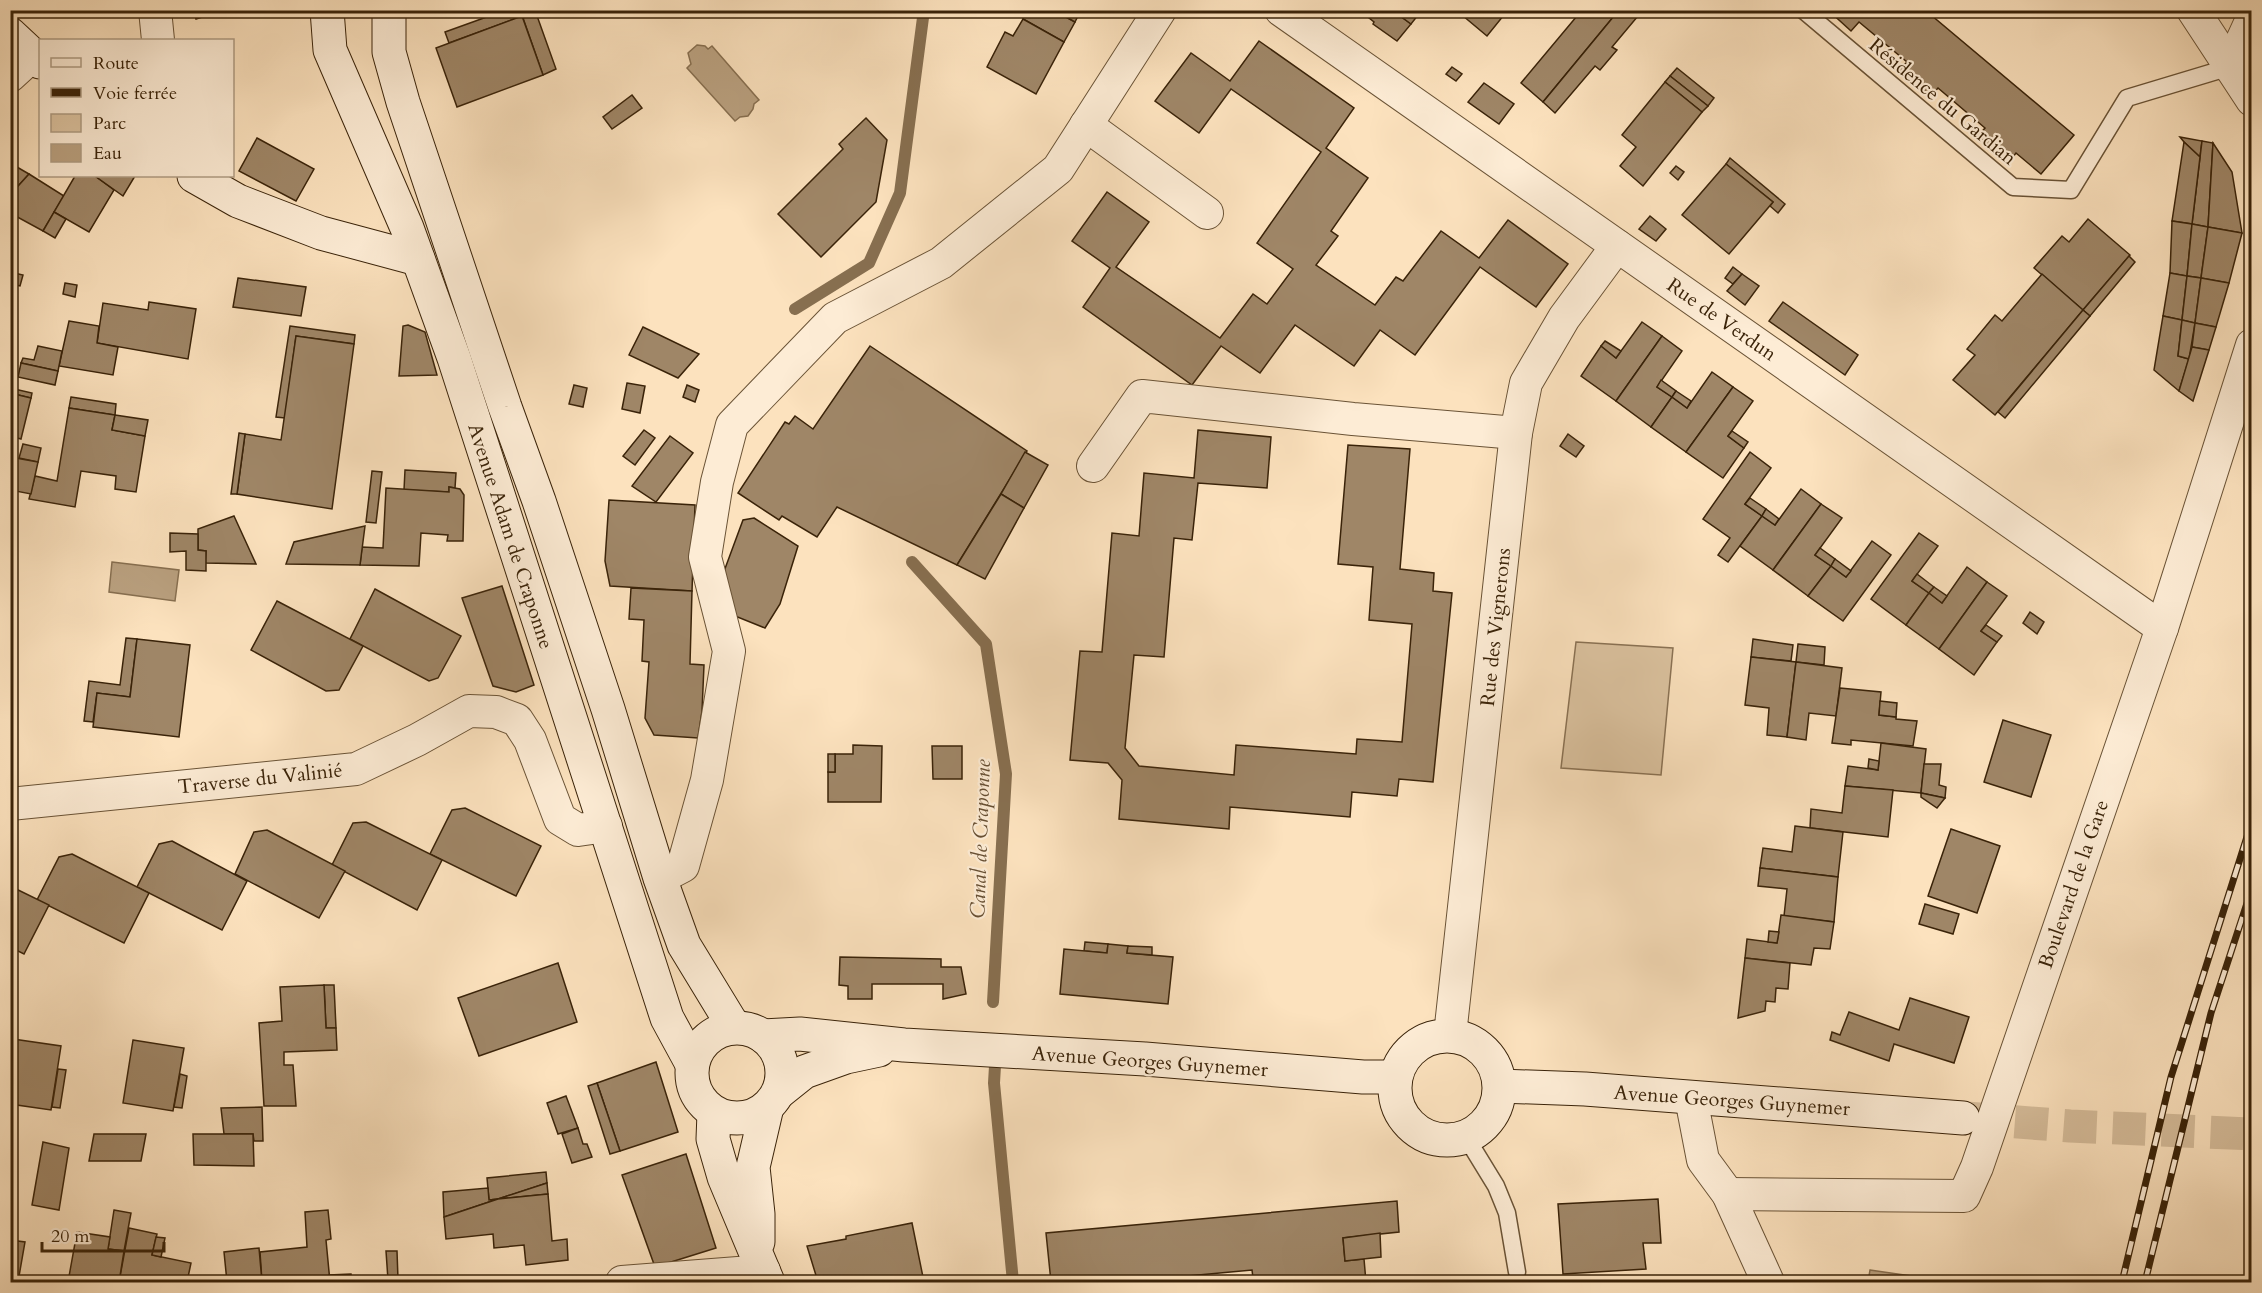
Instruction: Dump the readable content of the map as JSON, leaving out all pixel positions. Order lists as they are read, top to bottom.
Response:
{
  "streets": {
    "main road": ["Avenue Adam de Craponne", "Avenue Georges Guynemer"],
    "street": [
      "Rue de Verdun",
      "Rue des Vignerons",
      "Traverse du Valinié",
      "Boulevard de la Gare"
    ],
    "lane": ["Résidence du Gardian"]
  },
  "crossings": [
    ["Rue de Verdun", "Rue des Vignerons"],
    ["Rue de Verdun", "Boulevard de la Gare"],
    ["Avenue Adam de Craponne", "Traverse du Valinié"],
    ["Rue des Vignerons", "Avenue Georges Guynemer"]
  ],
  "water": ["Canal de Craponne"],
  "legend": [
    "Route",
    "Voie ferrée",
    "Parc",
    "Eau"
  ],
  "scale_bar": "20 m"
}
